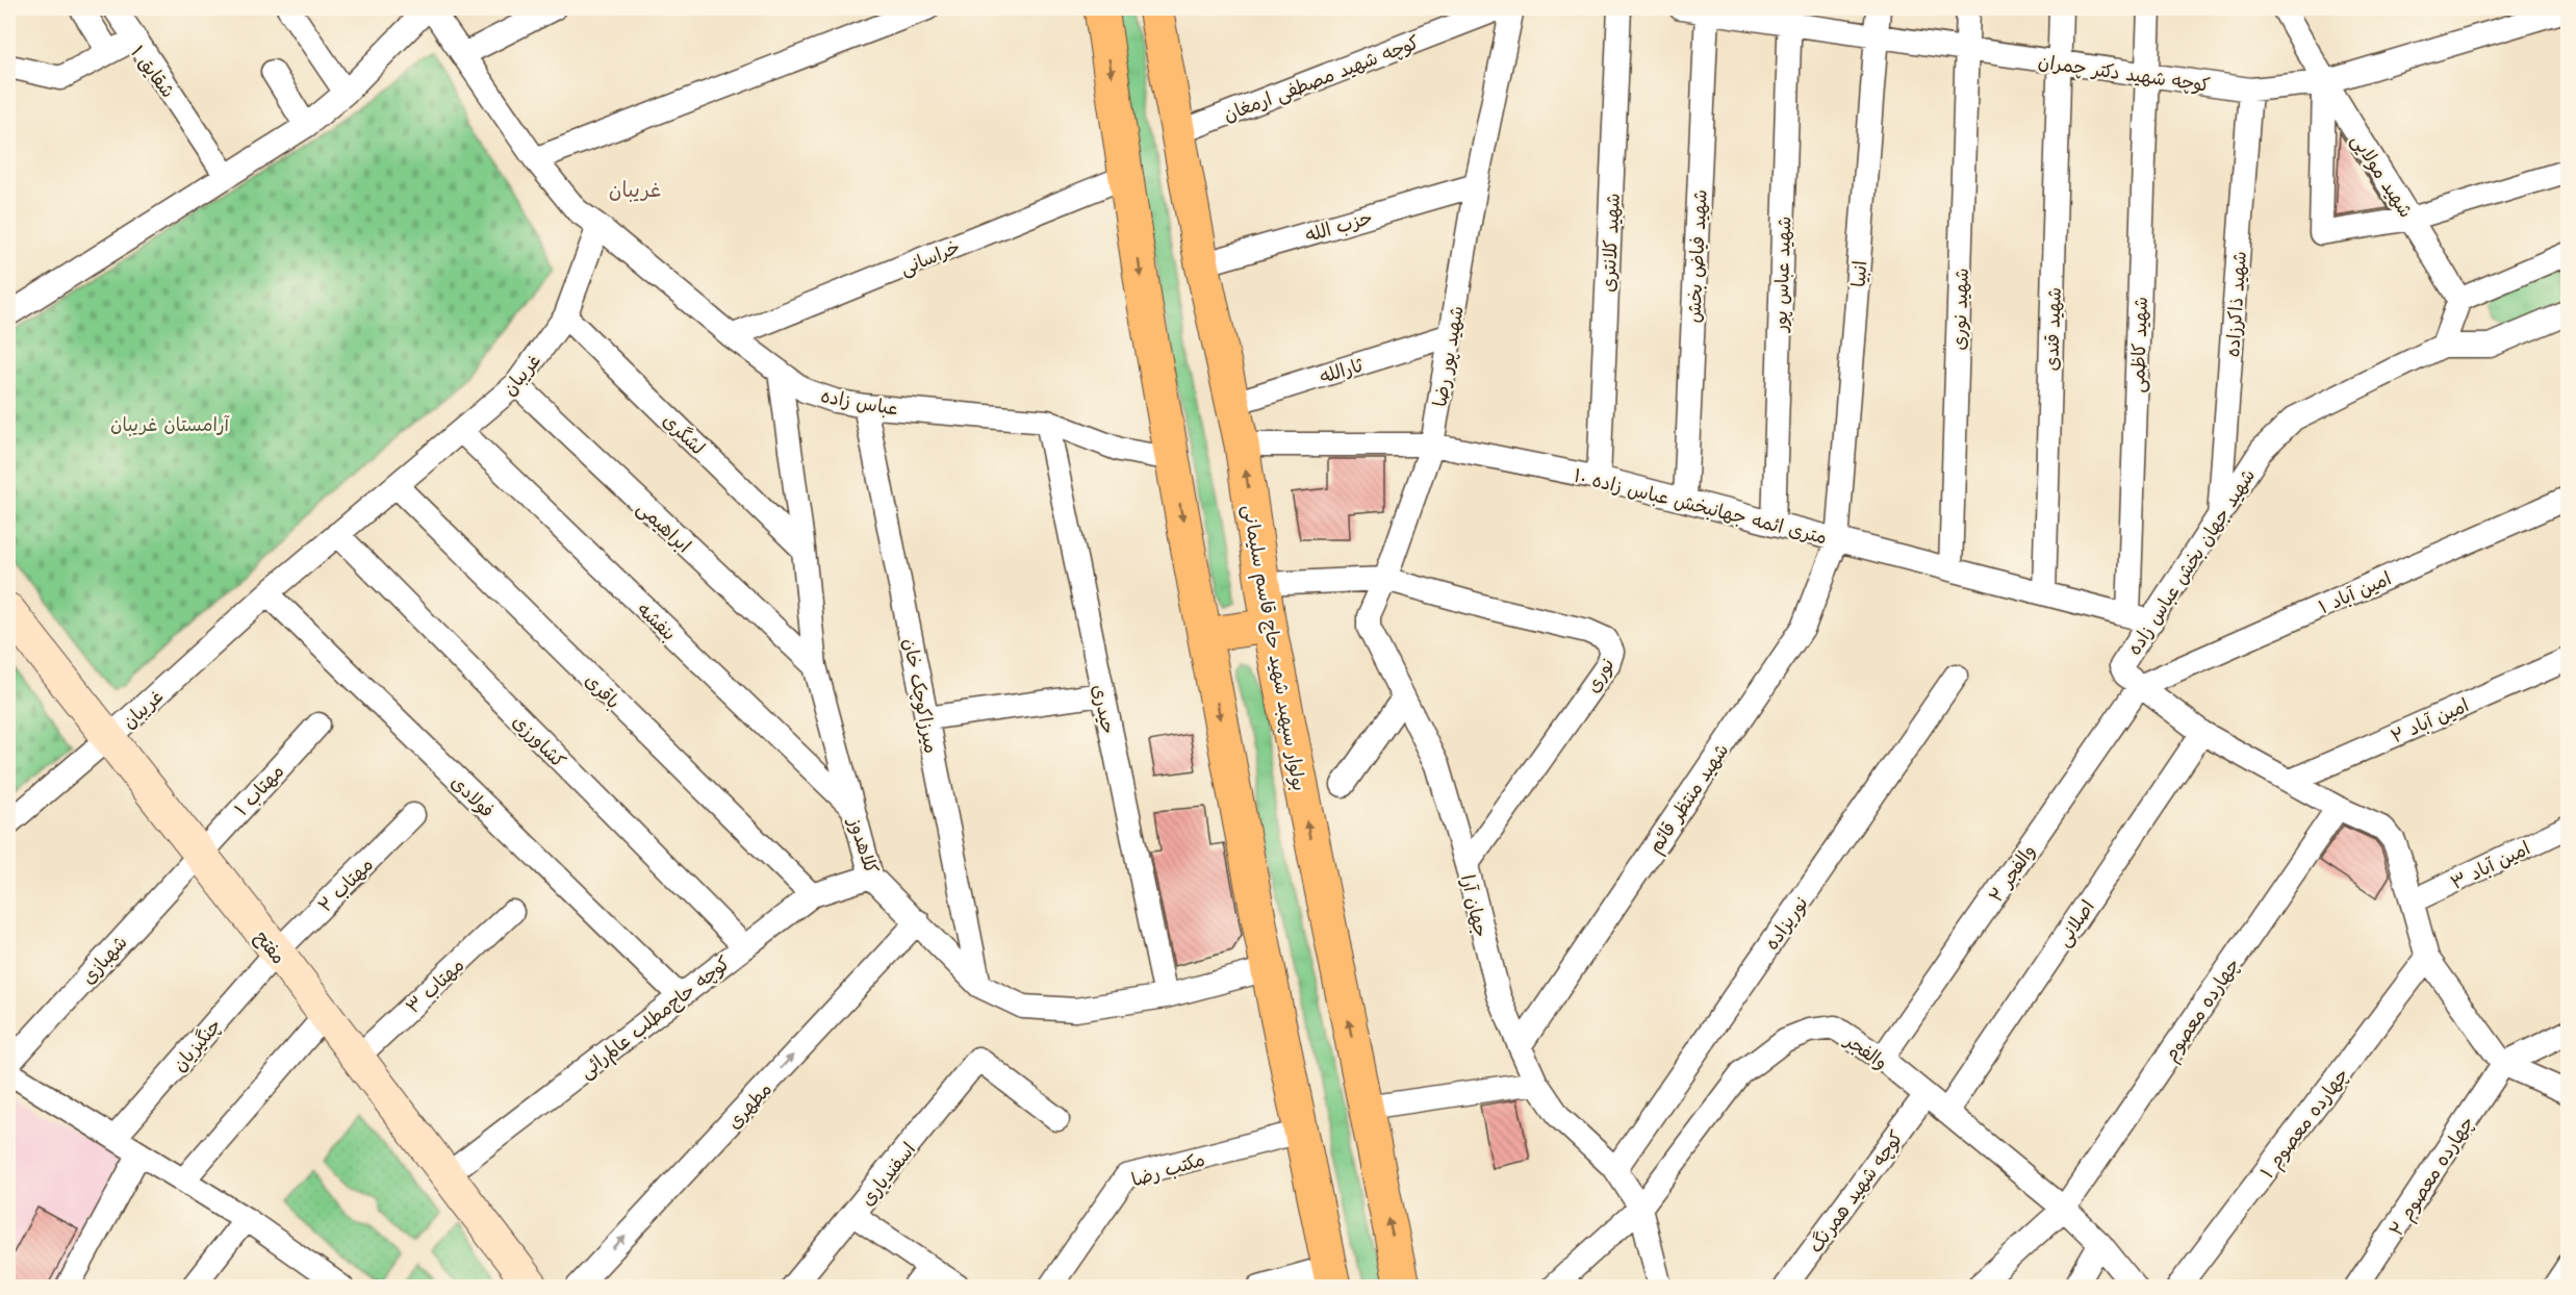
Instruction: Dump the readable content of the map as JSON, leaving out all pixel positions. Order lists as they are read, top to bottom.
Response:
{
  "streets": {
    "main road": ["بولوار سپهبد شهید حاج قاسم سلیمانی", "مفتح"],
    "street": [
      "شقایق ۱",
      "کوچه شهید دکتر چمران",
      "کوچه شهید مصطفی ارمغان",
      "شهید مولایی",
      "حزب الله",
      "شهید کلانتری",
      "خراسانی",
      "شهید فیاض بخش",
      "شهید عباس پور",
      "انبیا",
      "شهید ذاکرزاده",
      "شهید نوری",
      "شهید قندی",
      "شهید کاظمی",
      "شهید پور رضا",
      "ثارالله",
      "غریبان",
      "عباس زاده",
      "لشگری",
      "۱۰ متری ائمه جهانبخش عباس زاده",
      "ابراهیمی",
      "شهید جهان بخش عباس زاده",
      "۱ امین آباد",
      "بنفشه",
      "نوری",
      "باقری",
      "میرزاکوچک خان",
      "حیدری",
      "۲ امین آباد",
      "کشاورزی",
      "مهتاب ۱",
      "فولادی",
      "شهید منتظر قائم",
      "کلاهدوز",
      "۳ امین آباد",
      "والفجر ۲",
      "مهتاب ۲",
      "جهان آرا",
      "نوریزاده",
      "اصلانی",
      "شهبازی",
      "مهتاب ۳",
      "چهارده معصوم",
      "کوچه حاج‌مطلب عالم‌رائی",
      "چنگیزیان",
      "والفجر",
      "مطهری",
      "چهارده معصوم ۱",
      "مکتب رضا",
      "اسفندیاری",
      "چهارده معصوم ۲",
      "کوچه شهید همرنگ"
    ]
  },
  "crossings": [
    ["کوچه شهید دکتر چمران", "شهید مولایی"],
    ["کوچه شهید دکتر چمران", "شهید فیاض بخش"],
    ["کوچه شهید دکتر چمران", "شهید عباس پور"],
    ["کوچه شهید دکتر چمران", "انبیا"],
    ["کوچه شهید دکتر چمران", "شهید ذاکرزاده"],
    ["کوچه شهید دکتر چمران", "شهید نوری"],
    ["کوچه شهید دکتر چمران", "شهید قندی"],
    ["کوچه شهید دکتر چمران", "شهید کاظمی"],
    ["کوچه شهید مصطفی ارمغان", "بولوار سپهبد شهید حاج قاسم سلیمانی"],
    ["حزب الله", "شهید پور رضا"],
    ["حزب الله", "بولوار سپهبد شهید حاج قاسم سلیمانی"],
    ["شهید کلانتری", "۱۰ متری ائمه جهانبخش عباس زاده"],
    ["خراسانی", "عباس زاده"],
    ["شهید فیاض بخش", "۱۰ متری ائمه جهانبخش عباس زاده"],
    ["شهید عباس پور", "۱۰ متری ائمه جهانبخش عباس زاده"],
    ["انبیا", "۱۰ متری ائمه جهانبخش عباس زاده"],
    ["انبیا", "شهید منتظر قائم"],
    ["شهید ذاکرزاده", "شهید جهان بخش عباس زاده"],
    ["شهید نوری", "۱۰ متری ائمه جهانبخش عباس زاده"],
    ["شهید قندی", "۱۰ متری ائمه جهانبخش عباس زاده"],
    ["شهید کاظمی", "۱۰ متری ائمه جهانبخش عباس زاده"],
    ["شهید پور رضا", "ثارالله"],
    ["شهید پور رضا", "۱۰ متری ائمه جهانبخش عباس زاده"],
    ["شهید پور رضا", "نوری"],
    ["شهید پور رضا", "جهان آرا"],
    ["ثارالله", "بولوار سپهبد شهید حاج قاسم سلیمانی"],
    ["غریبان", "عباس زاده"],
    ["غریبان", "لشگری"],
    ["غریبان", "ابراهیمی"],
    ["غریبان", "بنفشه"],
    ["غریبان", "باقری"],
    ["غریبان", "کشاورزی"],
    ["غریبان", "فولادی"],
    ["غریبان", "مفتح"],
    ["عباس زاده", "میرزاکوچک خان"],
    ["عباس زاده", "حیدری"],
    ["عباس زاده", "کلاهدوز"],
    ["لشگری", "کلاهدوز"],
    ["۱۰ متری ائمه جهانبخش عباس زاده", "شهید جهان بخش عباس زاده"],
    ["۱۰ متری ائمه جهانبخش عباس زاده", "بولوار سپهبد شهید حاج قاسم سلیمانی"],
    ["۱۰ متری ائمه جهانبخش عباس زاده", "شهید منتظر قائم"],
    ["ابراهیمی", "کلاهدوز"],
    ["شهید جهان بخش عباس زاده", "۱ امین آباد"],
    ["شهید جهان بخش عباس زاده", "۲ امین آباد"],
    ["شهید جهان بخش عباس زاده", "۳ امین آباد"],
    ["شهید جهان بخش عباس زاده", "والفجر ۲"],
    ["شهید جهان بخش عباس زاده", "اصلانی"],
    ["شهید جهان بخش عباس زاده", "چهارده معصوم"],
    ["شهید جهان بخش عباس زاده", "چهارده معصوم ۱"],
    ["شهید جهان بخش عباس زاده", "چهارده معصوم ۲"],
    ["۱ امین آباد", "والفجر ۲"],
    ["بنفشه", "کلاهدوز"],
    ["نوری", "جهان آرا"],
    ["باقری", "کوچه حاج‌مطلب عالم‌رائی"],
    ["میرزاکوچک خان", "کلاهدوز"],
    ["حیدری", "کلاهدوز"],
    ["کشاورزی", "کوچه حاج‌مطلب عالم‌رائی"],
    ["مهتاب ۱", "مفتح"],
    ["مهتاب ۱", "شهبازی"],
    ["فولادی", "کوچه حاج‌مطلب عالم‌رائی"],
    ["شهید منتظر قائم", "جهان آرا"],
    ["کلاهدوز", "کوچه حاج‌مطلب عالم‌رائی"],
    ["کلاهدوز", "مطهری"],
    ["والفجر ۲", "والفجر"],
    ["مهتاب ۲", "مفتح"],
    ["مهتاب ۲", "چنگیزیان"],
    ["جهان آرا", "نوریزاده"],
    ["جهان آرا", "والفجر"],
    ["اصلانی", "والفجر"],
    ["مفتح", "شهبازی"],
    ["مفتح", "مهتاب ۳"],
    ["مفتح", "کوچه حاج‌مطلب عالم‌رائی"],
    ["مفتح", "چنگیزیان"],
    ["چهارده معصوم", "والفجر"],
    ["والفجر", "کوچه شهید همرنگ"]
  ],
  "one_way": ["مطهری"],
  "districts": ["غریبان"],
  "parks": ["آرامستان غریبان"]
}
